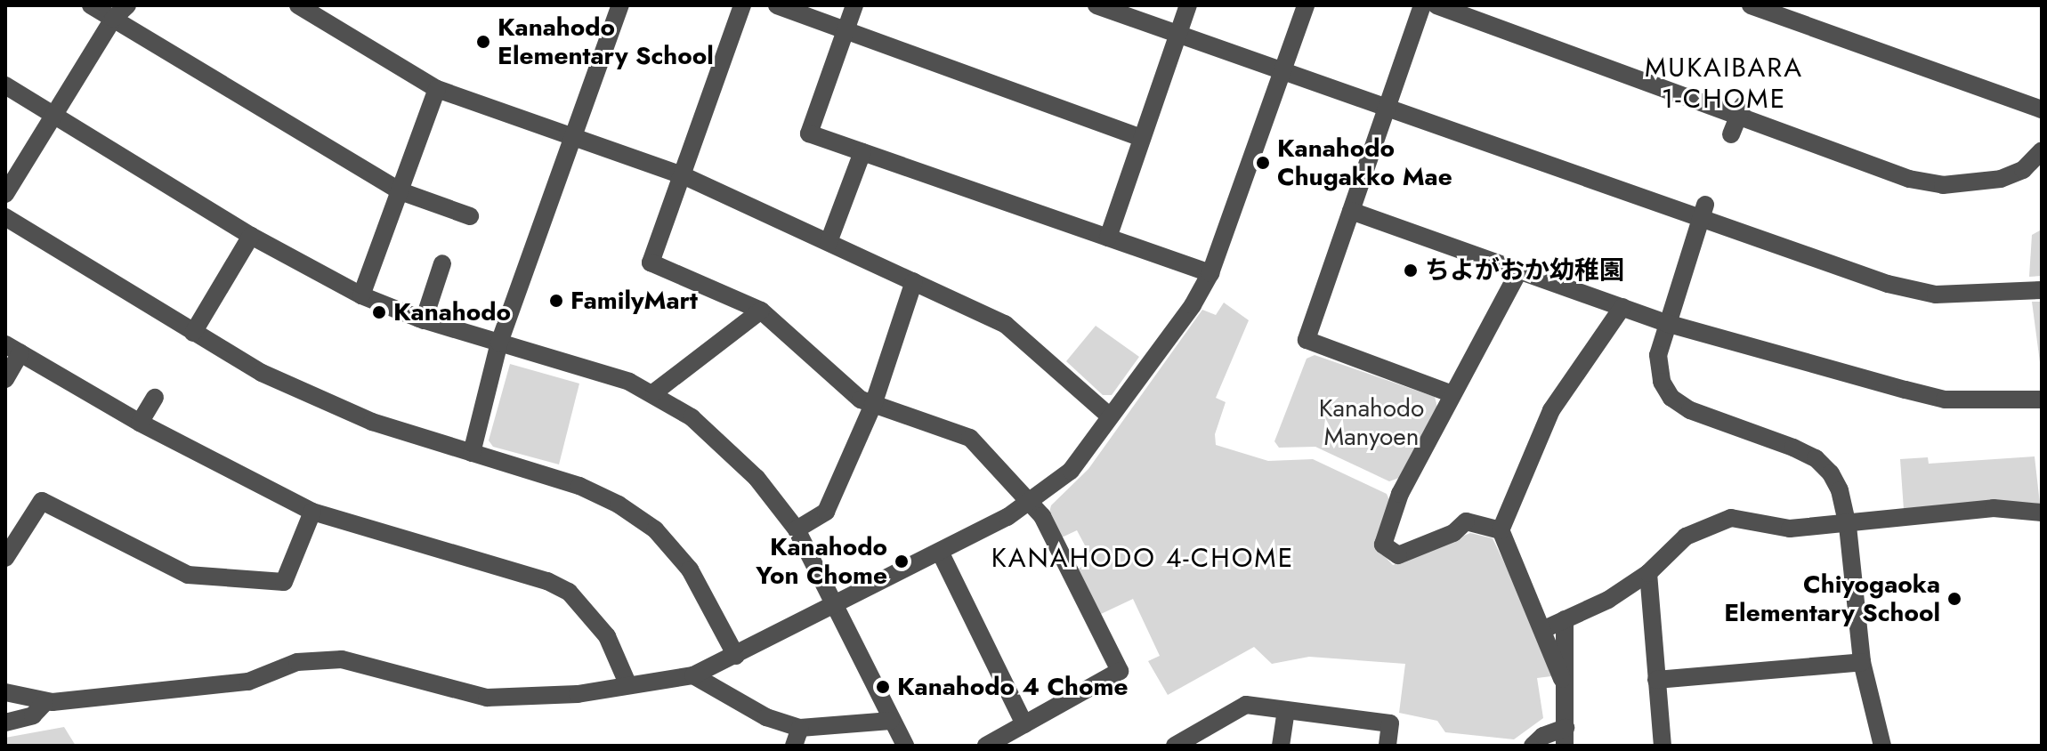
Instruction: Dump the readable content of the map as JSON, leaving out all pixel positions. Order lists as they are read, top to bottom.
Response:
{
  "districts": ["MUKAIBARA 1-CHOME", "KANAHODO 4-CHOME"],
  "parks": ["Kanahodo Manyoen"],
  "places": [
    "Kanahodo Elementary School",
    "Kanahodo Chugakko Mae",
    "ちよがおか幼稚園",
    "FamilyMart",
    "Kanahodo",
    "Kanahodo Yon Chome",
    "Chiyogaoka Elementary School",
    "Kanahodo 4 Chome"
  ]
}
